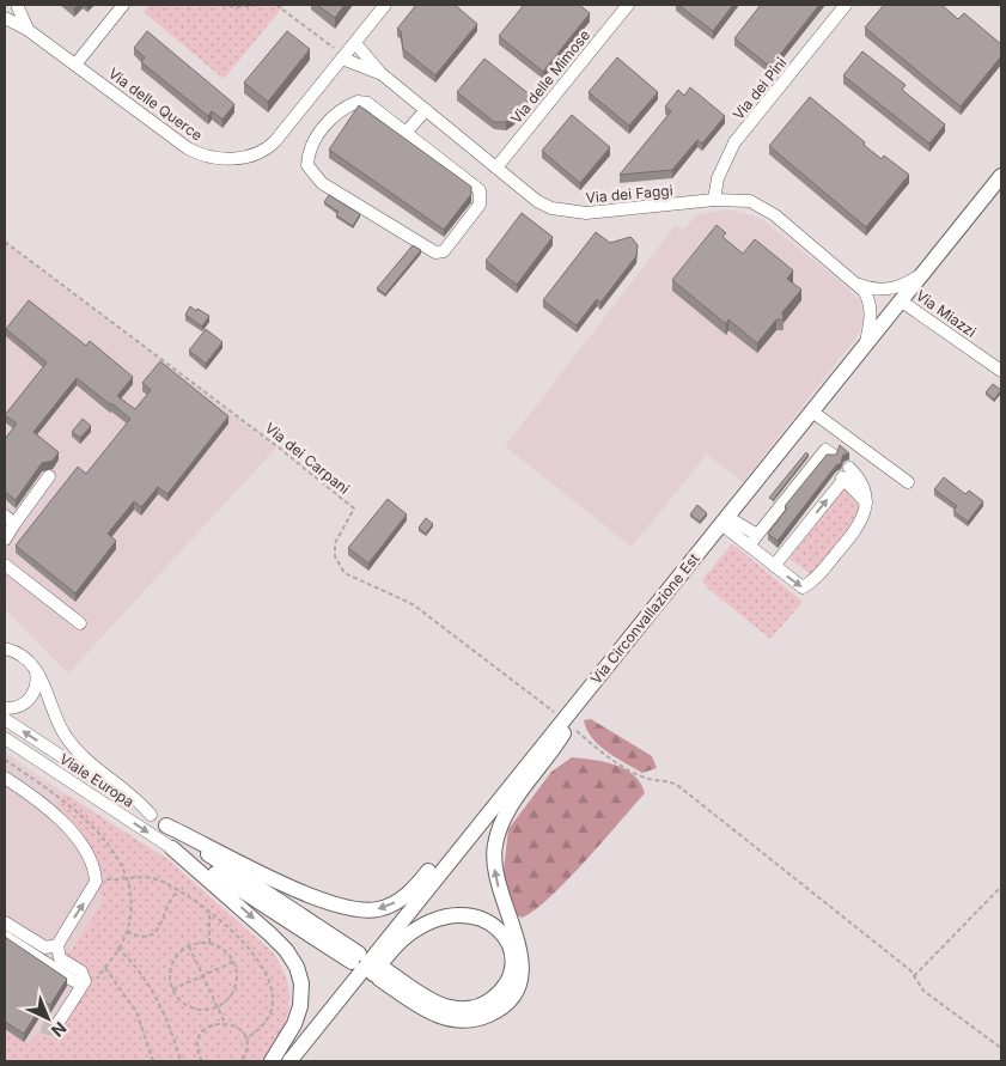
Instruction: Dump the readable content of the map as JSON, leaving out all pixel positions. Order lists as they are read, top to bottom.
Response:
{
  "streets": {
    "main road": ["Via Circonvallazione Est"],
    "street": [
      "Via delle Mimose",
      "Via dei Pini",
      "Via delle Querce",
      "Via dei Faggi",
      "Via Miazzi",
      "Viale Europa"
    ],
    "path": ["Via dei Carpani"]
  },
  "crossings": [
    ["Via delle Mimose", "Via dei Faggi"],
    ["Via dei Pini", "Via dei Faggi"],
    ["Via delle Querce", "Via dei Faggi"],
    ["Via dei Faggi", "Via Circonvallazione Est"],
    ["Via Miazzi", "Via Circonvallazione Est"],
    ["Via dei Carpani", "Via Circonvallazione Est"]
  ],
  "north": "bottom right"
}
